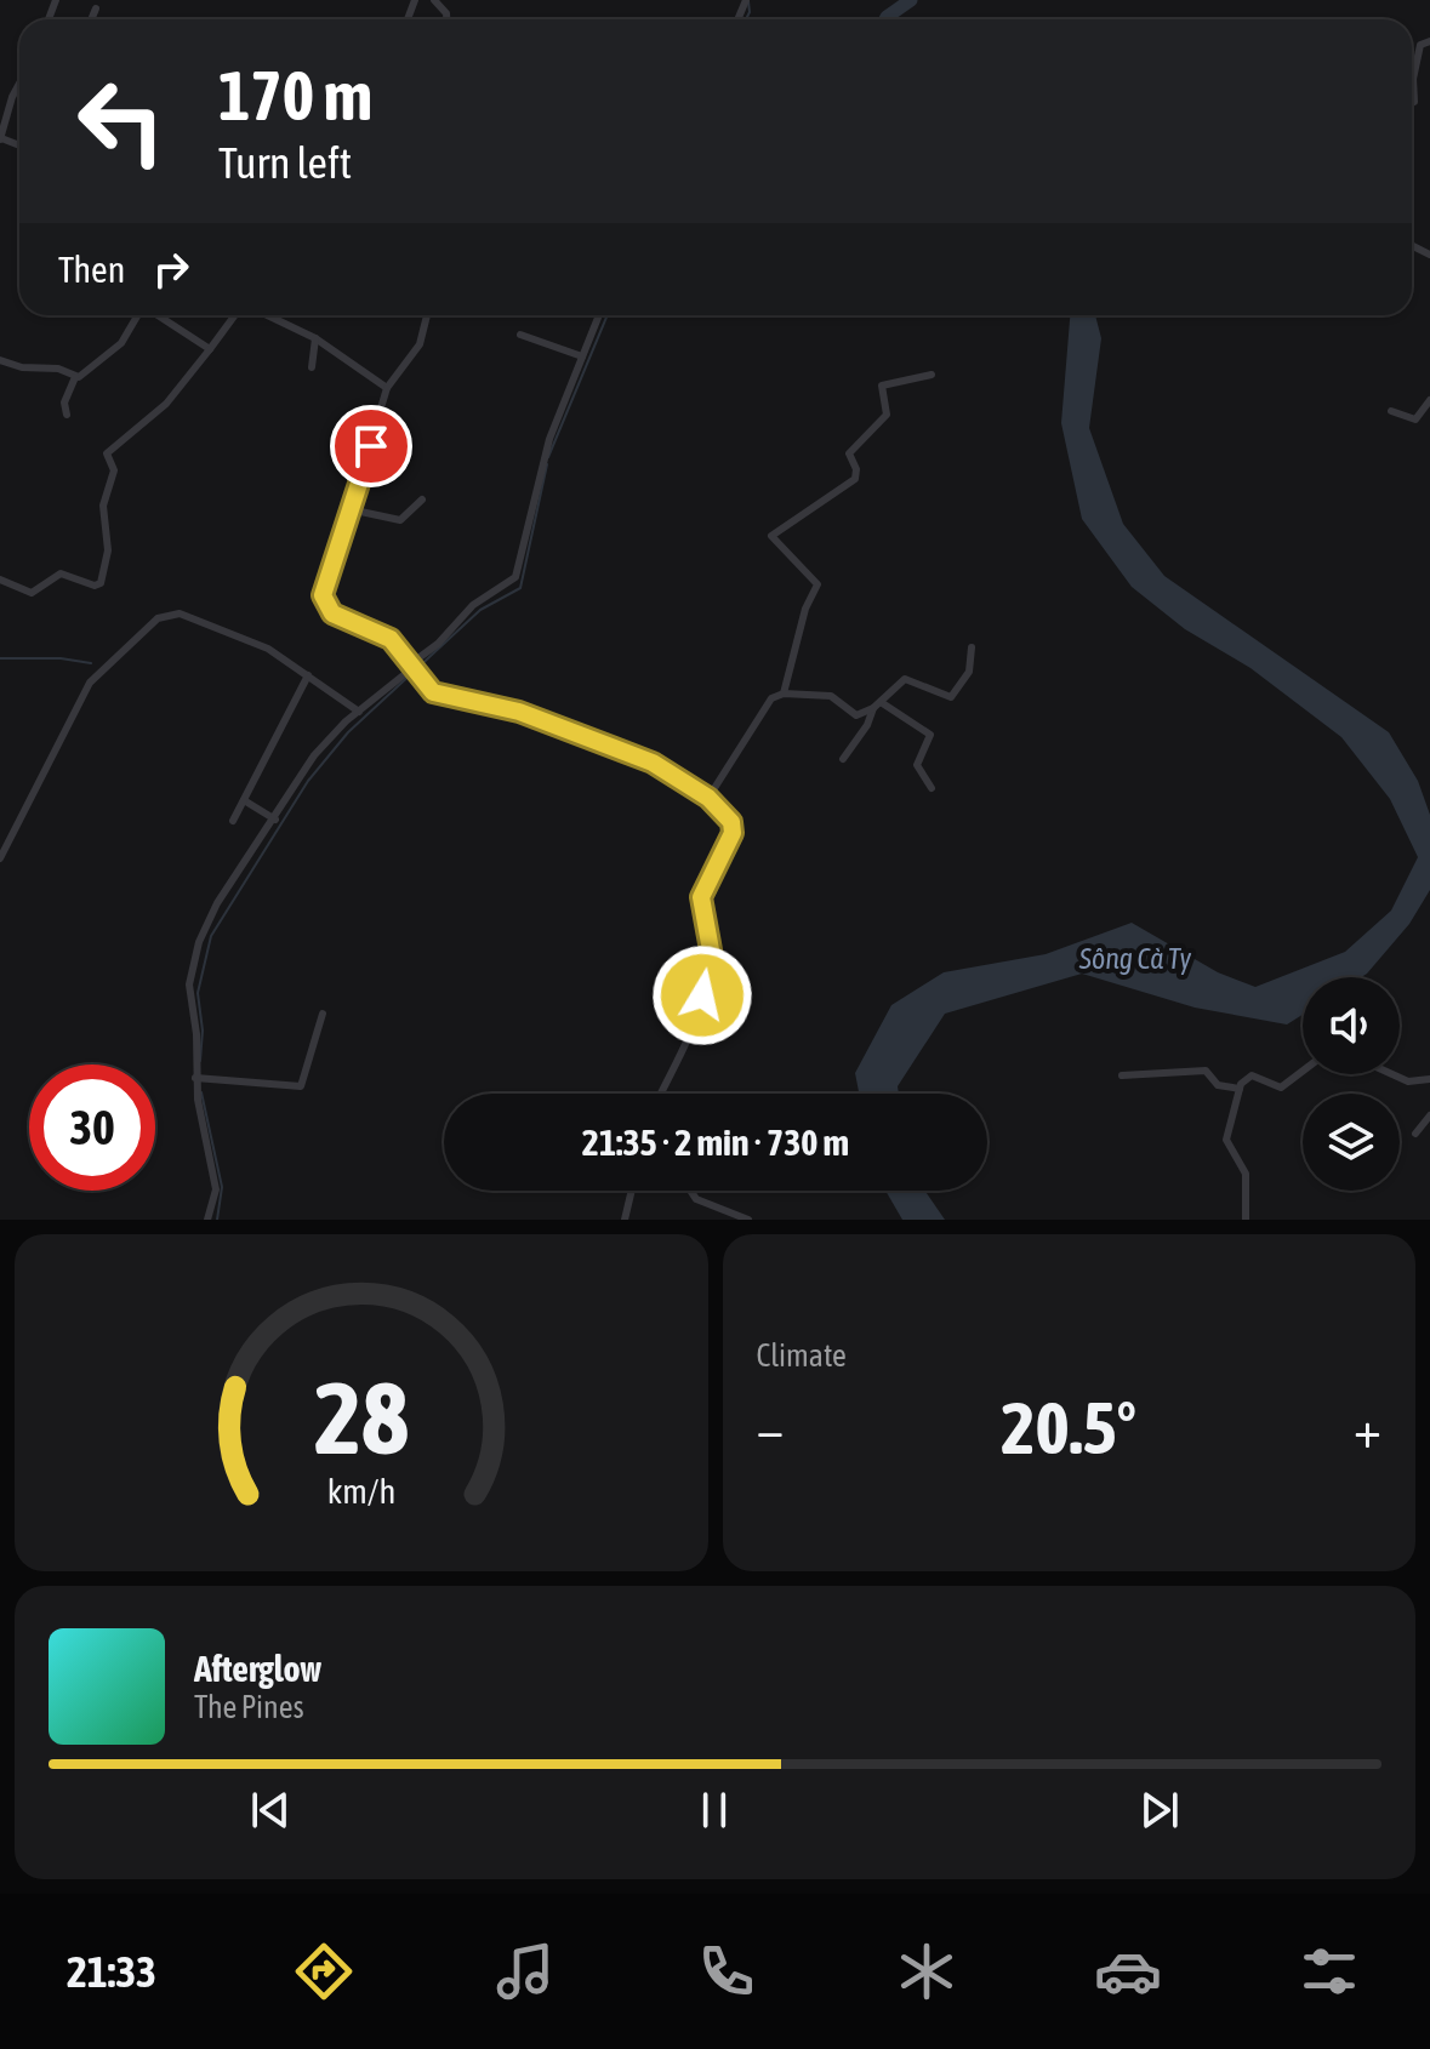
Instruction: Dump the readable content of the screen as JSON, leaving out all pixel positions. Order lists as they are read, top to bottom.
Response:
{
  "water": ["Sông Cà Ty"],
  "page": {
    "turn": ["170 m", "Turn left"],
    "then": "Then",
    "limit": "30",
    "trip": "21:35 · 2 min · 730 m",
    "tile": "Climate",
    "heat": ["−", "20.5°", "+"],
    "song": ["Afterglow", "The Pines"],
    "tabs": "21:33",
    "gauge": ["28", "km/h"]
  }
}
